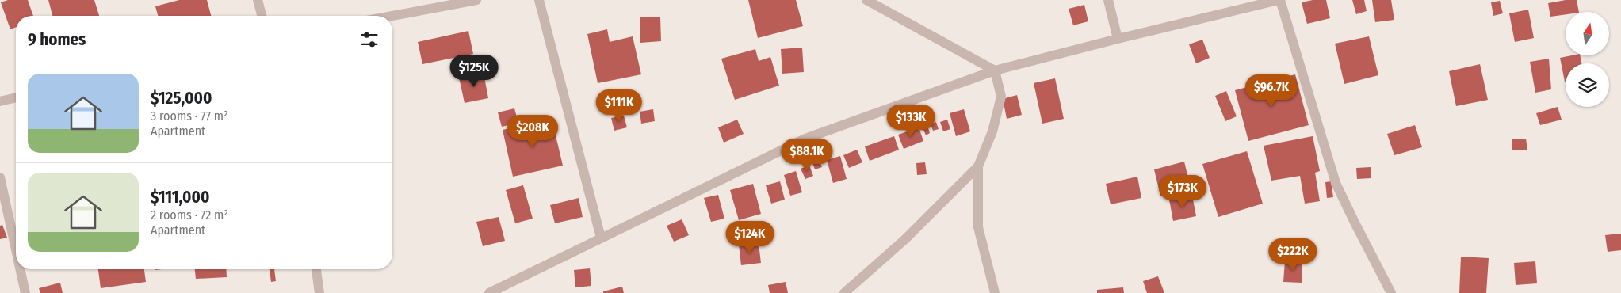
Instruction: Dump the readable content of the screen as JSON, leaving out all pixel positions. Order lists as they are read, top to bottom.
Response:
{
  "north": "top",
  "page": {
    "heading": "9 homes",
    "price": [
      "$125K",
      "$96.7K",
      "$111K",
      "$133K",
      "$208K",
      "$88.1K",
      "$173K",
      "$124K",
      "$222K"
    ],
    "list": [
      {
        "name": "$125,000",
        "note": "3 rooms · 77 m² · Apartment"
      },
      {
        "name": "$111,000",
        "note": "2 rooms · 72 m² · Apartment"
      }
    ]
  }
}
